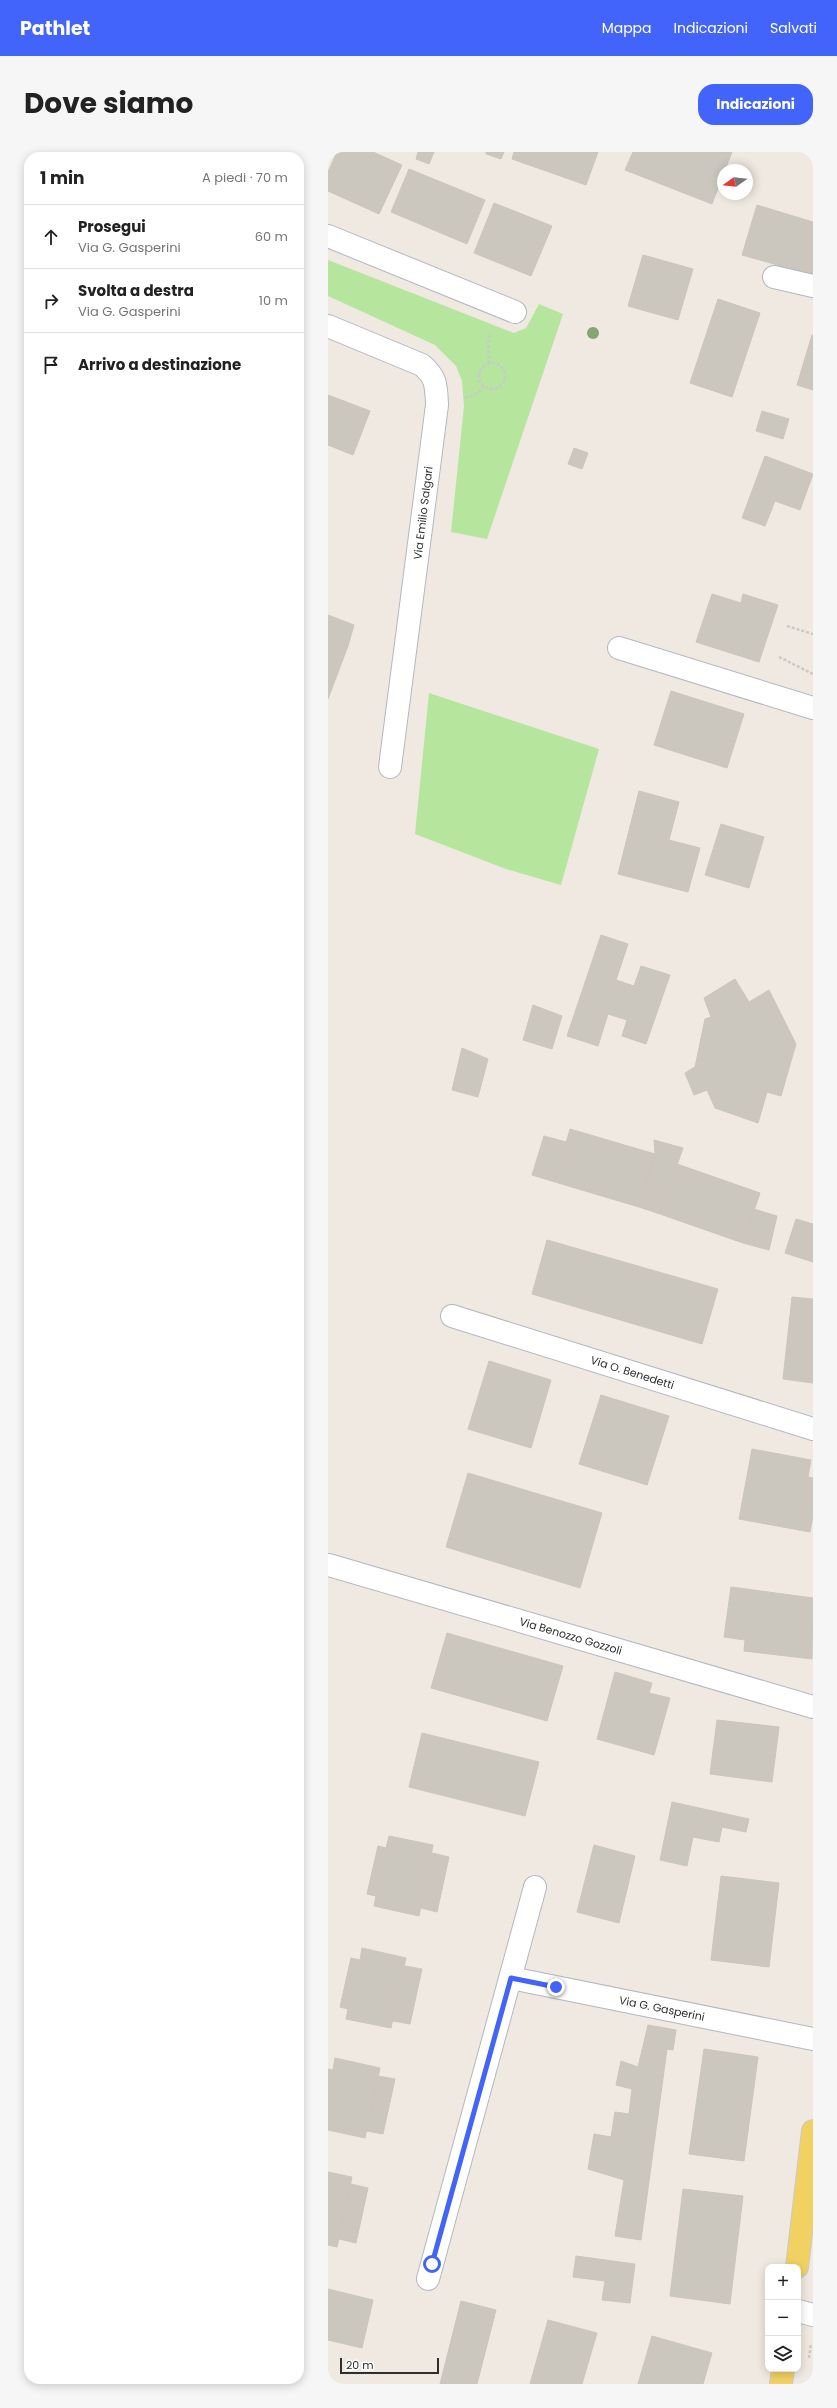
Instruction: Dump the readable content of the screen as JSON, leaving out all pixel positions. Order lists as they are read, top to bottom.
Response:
{
  "streets": {
    "street": [
      "Via Emilio Salgari",
      "Via O. Benedetti",
      "Via Benozzo Gozzoli",
      "Via G. Gasperini"
    ]
  },
  "scale_bar": "20 m",
  "north": "left",
  "page": {
    "header": "Pathlet",
    "nav": ["Mappa", "Indicazioni", "Salvati"],
    "title": "Dove siamo",
    "buttons": "Indicazioni",
    "heading": ["1 min", "A piedi · 70 m"],
    "list": [
      ["Prosegui", "Via G. Gasperini", "60 m"],
      ["Svolta a destra", "Via G. Gasperini", "10 m"],
      "Arrivo a destinazione"
    ],
    "map_buttons": ["+", "−"],
    "scale": "20 m"
  }
}
